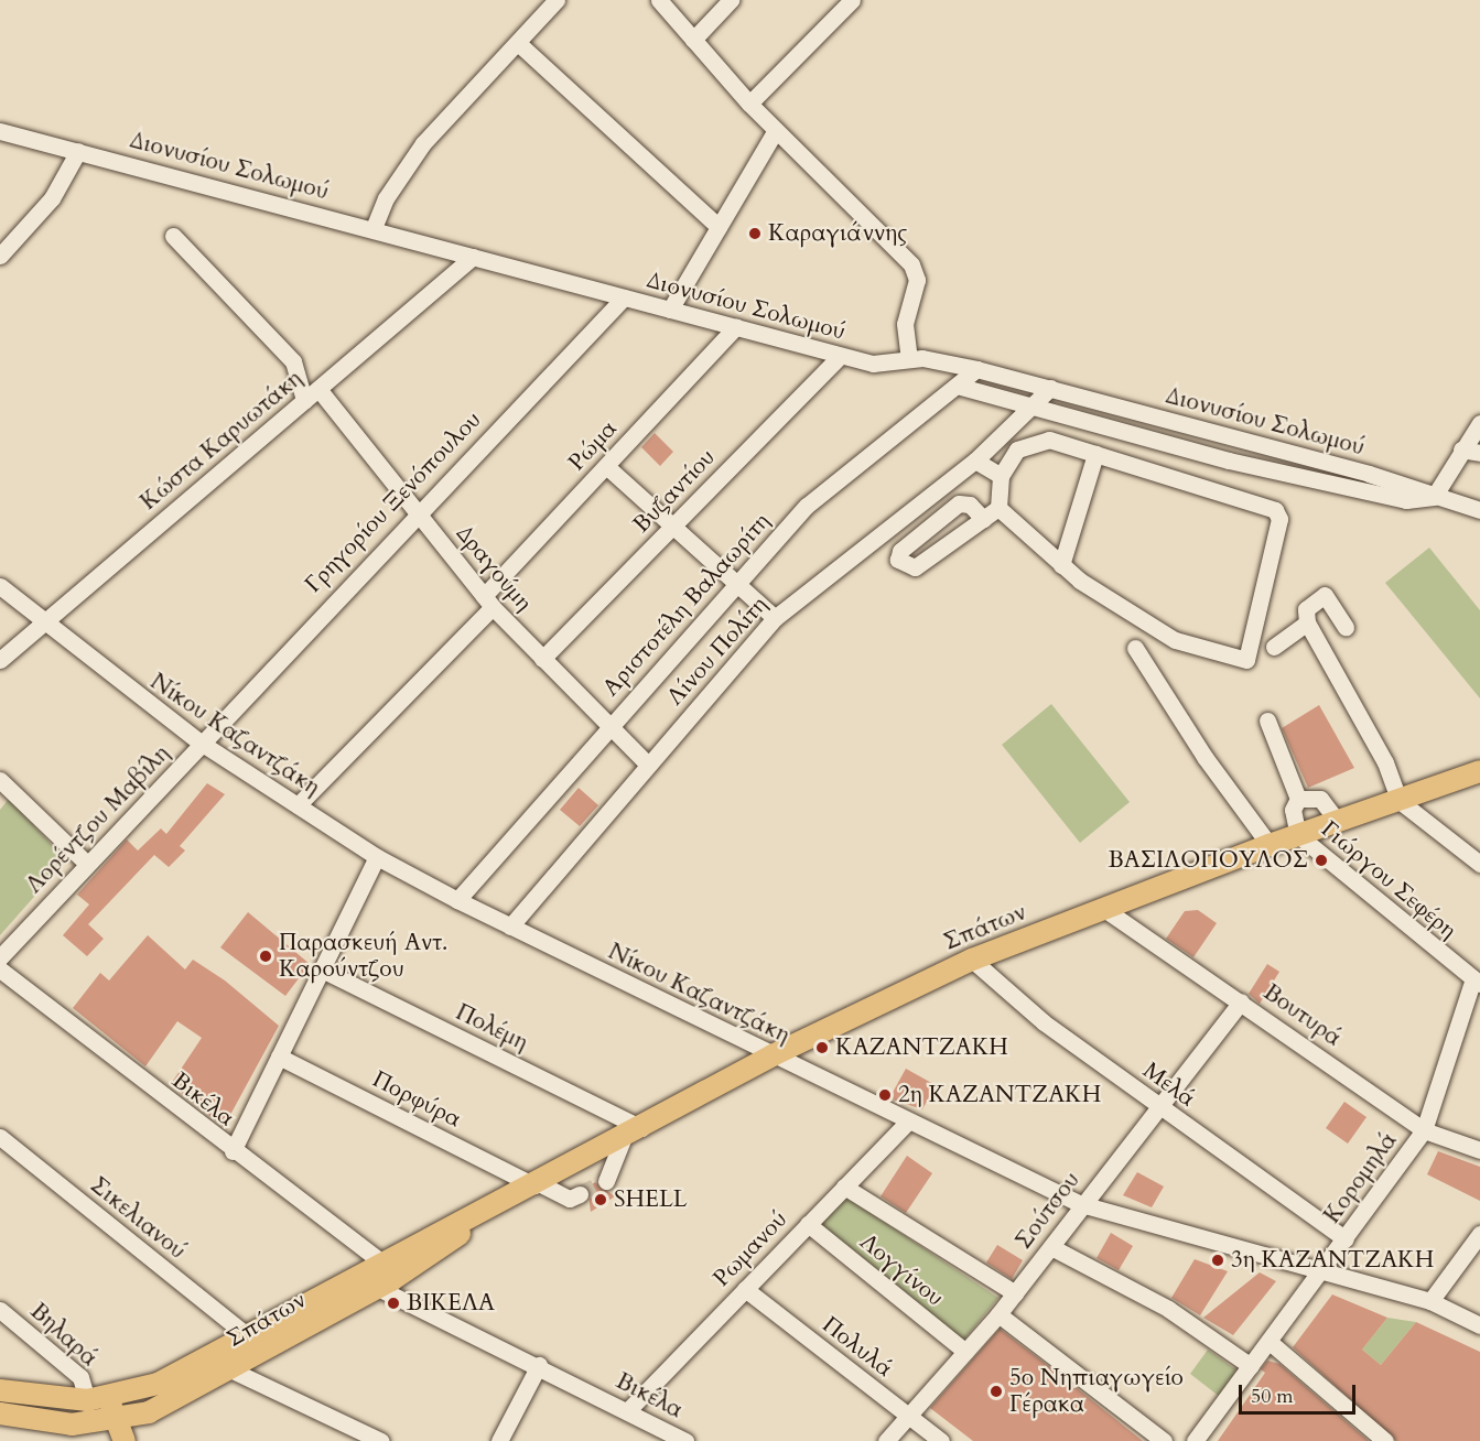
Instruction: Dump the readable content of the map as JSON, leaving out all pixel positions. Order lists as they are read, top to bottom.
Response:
{
  "streets": {
    "main road": ["Σπάτων"],
    "street": [
      "Διονυσίου Σολωμού",
      "Κώστα Καρυωτάκη",
      "Ρώμα",
      "Βυζαντίου",
      "Γρηγορίου Ξενόπουλου",
      "Δραγούμη",
      "Αριστοτέλη Βαλαωρίτη",
      "Λίνου Πολίτη",
      "Νίκου Καζαντζάκη",
      "Λορέντζου Μαβίλη",
      "Γιώργου Σεφέρη",
      "Βουτυρά",
      "Πολέμη",
      "Μελά",
      "Βικέλα",
      "Πορφύρα",
      "Κορομηλά",
      "Σούτσου",
      "Σικελιανού",
      "Ρωμανού",
      "Λογγίνου",
      "Βηλαρά",
      "Πολυλά"
    ]
  },
  "crossings": [
    ["Διονυσίου Σολωμού", "Κώστα Καρυωτάκη"],
    ["Διονυσίου Σολωμού", "Ρώμα"],
    ["Διονυσίου Σολωμού", "Βυζαντίου"],
    ["Διονυσίου Σολωμού", "Γρηγορίου Ξενόπουλου"],
    ["Διονυσίου Σολωμού", "Αριστοτέλη Βαλαωρίτη"],
    ["Διονυσίου Σολωμού", "Λίνου Πολίτη"],
    ["Κώστα Καρυωτάκη", "Δραγούμη"],
    ["Κώστα Καρυωτάκη", "Νίκου Καζαντζάκη"],
    ["Ρώμα", "Δραγούμη"],
    ["Ρώμα", "Νίκου Καζαντζάκη"],
    ["Βυζαντίου", "Δραγούμη"],
    ["Γρηγορίου Ξενόπουλου", "Δραγούμη"],
    ["Γρηγορίου Ξενόπουλου", "Νίκου Καζαντζάκη"],
    ["Γρηγορίου Ξενόπουλου", "Λορέντζου Μαβίλη"],
    ["Δραγούμη", "Αριστοτέλη Βαλαωρίτη"],
    ["Δραγούμη", "Λίνου Πολίτη"],
    ["Αριστοτέλη Βαλαωρίτη", "Νίκου Καζαντζάκη"],
    ["Λίνου Πολίτη", "Νίκου Καζαντζάκη"],
    ["Νίκου Καζαντζάκη", "Λορέντζου Μαβίλη"],
    ["Νίκου Καζαντζάκη", "Σπάτων"],
    ["Νίκου Καζαντζάκη", "Κορομηλά"],
    ["Νίκου Καζαντζάκη", "Σούτσου"],
    ["Νίκου Καζαντζάκη", "Ρωμανού"],
    ["Γιώργου Σεφέρη", "Σπάτων"],
    ["Γιώργου Σεφέρη", "Κορομηλά"],
    ["Σπάτων", "Βουτυρά"],
    ["Σπάτων", "Πολέμη"],
    ["Σπάτων", "Μελά"],
    ["Σπάτων", "Βικέλα"],
    ["Σπάτων", "Πορφύρα"],
    ["Σπάτων", "Σικελιανού"],
    ["Σπάτων", "Βηλαρά"],
    ["Βουτυρά", "Κορομηλά"],
    ["Βουτυρά", "Σούτσου"],
    ["Μελά", "Κορομηλά"],
    ["Μελά", "Σούτσου"],
    ["Βικέλα", "Ρωμανού"],
    ["Σούτσου", "Λογγίνου"],
    ["Σούτσου", "Πολυλά"],
    ["Ρωμανού", "Λογγίνου"],
    ["Ρωμανού", "Πολυλά"]
  ],
  "places": [
    "Καραγιάννης",
    "ΒΑΣΙΛΟΠΟΥΛΟΣ",
    "Παρασκευή Αντ. Καρούντζου",
    "ΚΑΖΑΝΤΖΑΚΗ",
    "2η ΚΑΖΑΝΤΖΑΚΗ",
    "SHELL",
    "3η ΚΑΖΑΝΤΖΑΚΗ",
    "ΒΙΚΕΛΑ",
    "5ο Νηπιαγωγείο Γέρακα"
  ],
  "scale_bar": "50 m"
}
